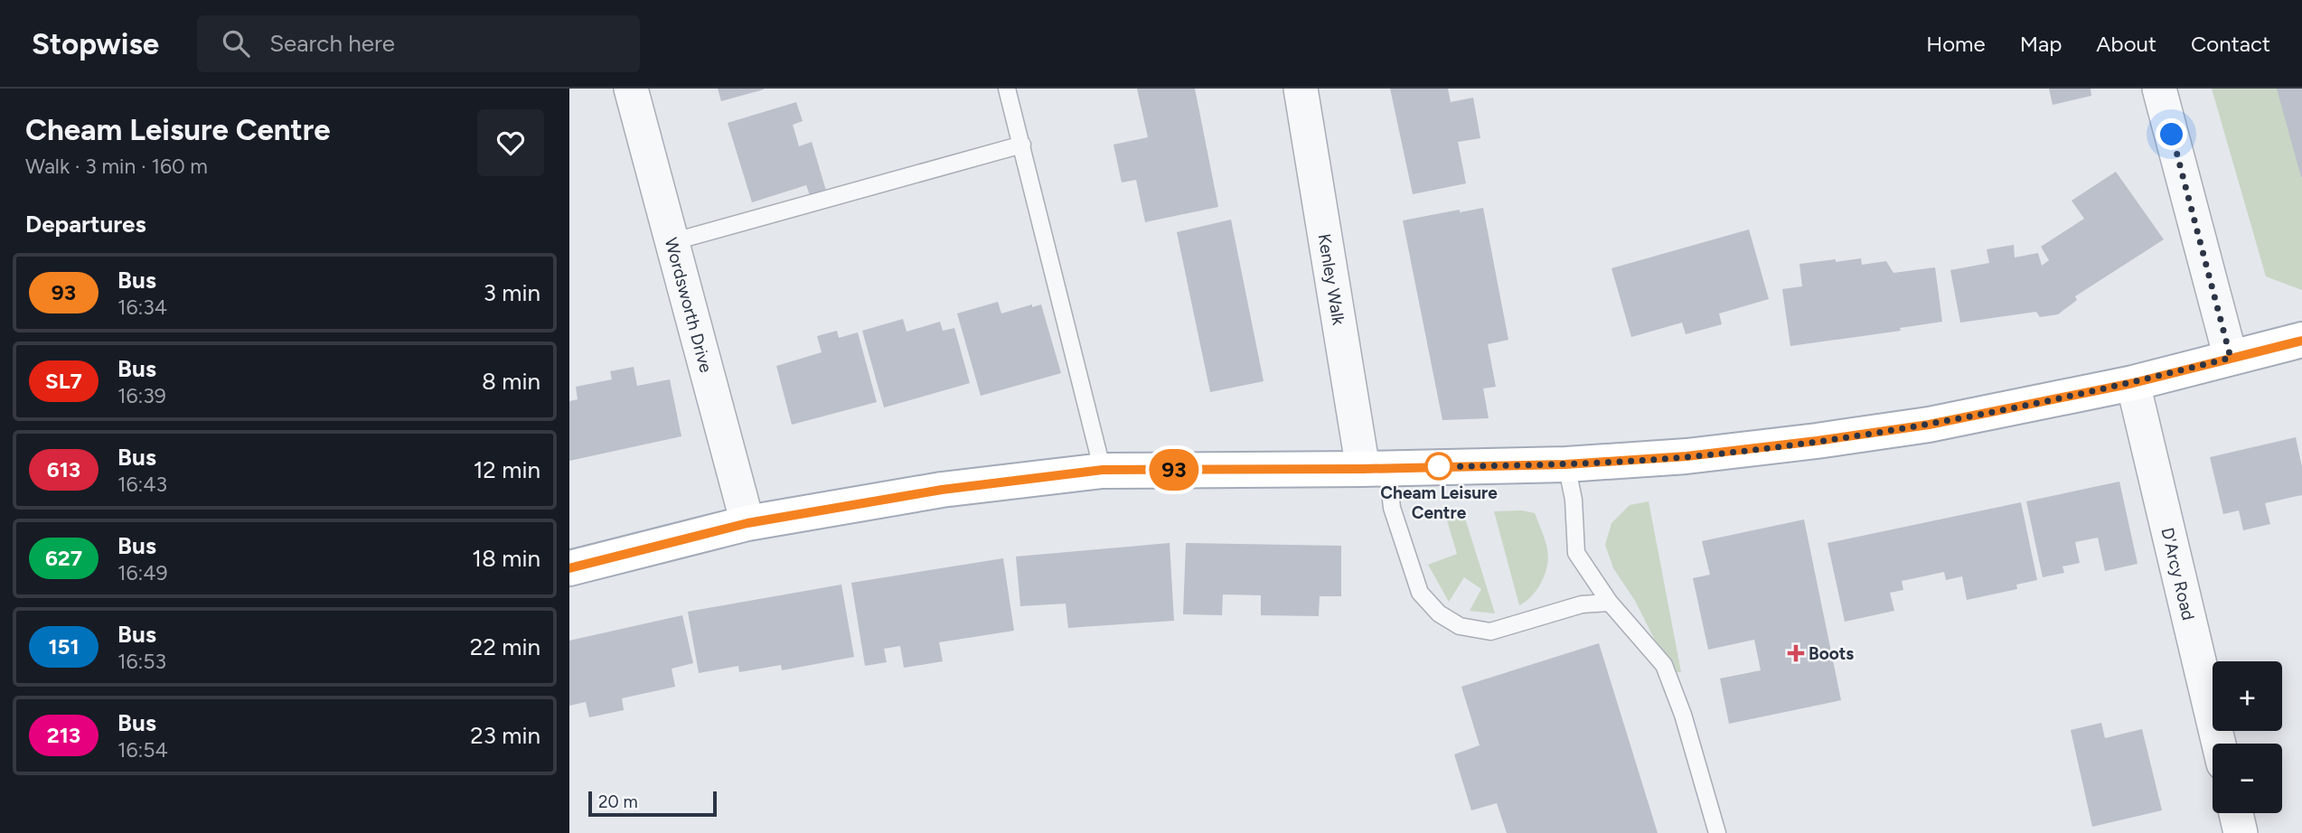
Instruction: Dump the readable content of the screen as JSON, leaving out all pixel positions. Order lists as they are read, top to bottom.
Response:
{
  "streets": {
    "street": ["Kenley Walk", "Wordsworth Drive", "D'Arcy Road"]
  },
  "places": {
    "other": ["Cheam Leisure Centre"],
    "health": ["Boots"]
  },
  "lines": ["bus line 93"],
  "scale_bar": "20 m",
  "page": {
    "header": "Stopwise",
    "search": "Search here",
    "nav": [
      "Home",
      "Map",
      "About",
      "Contact"
    ],
    "heading": [
      ["Cheam Leisure Centre", "Walk · 3 min · 160 m"],
      "Departures"
    ],
    "on_map": "93",
    "list": [
      {
        "mark": "93",
        "name": "Bus",
        "note": "16:34",
        "value": "3 min"
      },
      {
        "mark": "SL7",
        "name": "Bus",
        "note": "16:39",
        "value": "8 min"
      },
      {
        "mark": "613",
        "name": "Bus",
        "note": "16:43",
        "value": "12 min"
      },
      {
        "mark": "627",
        "name": "Bus",
        "note": "16:49",
        "value": "18 min"
      },
      {
        "mark": "151",
        "name": "Bus",
        "note": "16:53",
        "value": "22 min"
      },
      {
        "mark": "213",
        "name": "Bus",
        "note": "16:54",
        "value": "23 min"
      }
    ],
    "map_buttons": ["+", "−"],
    "scale": "20 m"
  }
}
